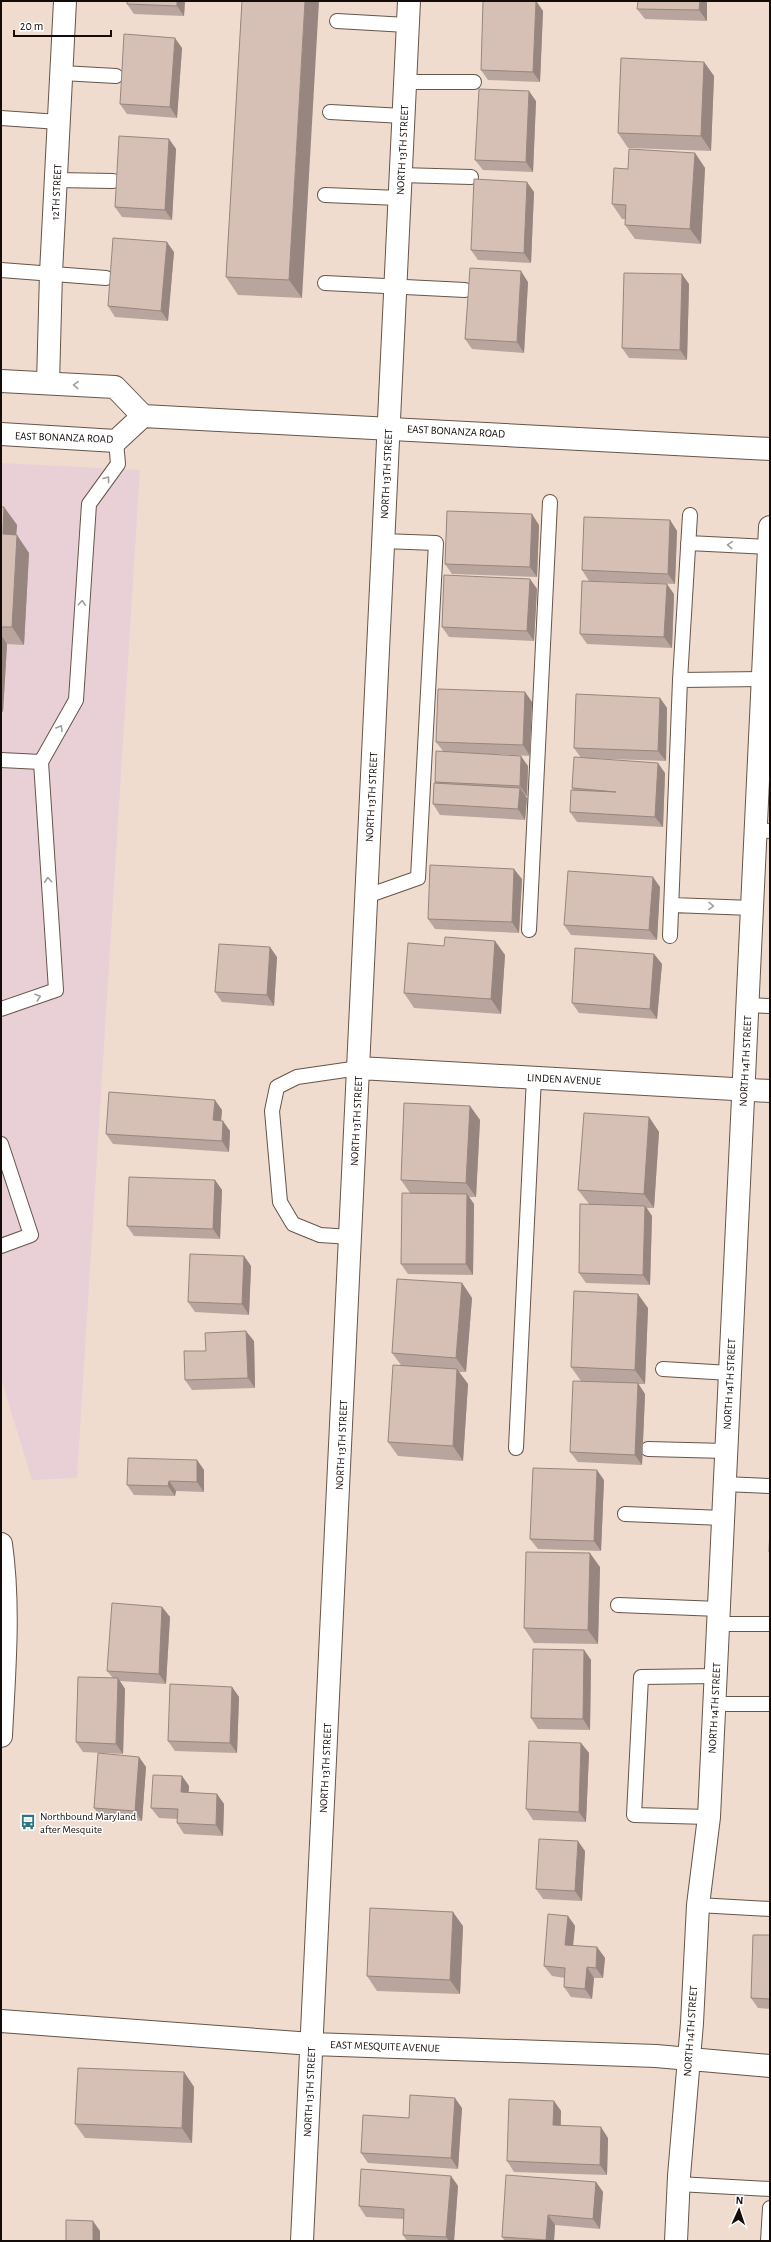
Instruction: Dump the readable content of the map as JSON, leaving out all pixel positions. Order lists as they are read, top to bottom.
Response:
{
  "streets": {
    "street": [
      "NORTH 13TH STREET",
      "12TH STREET",
      "EAST BONANZA ROAD",
      "NORTH 14TH STREET",
      "LINDEN AVENUE",
      "EAST MESQUITE AVENUE"
    ]
  },
  "crossings": [
    ["NORTH 13TH STREET", "EAST BONANZA ROAD"],
    ["NORTH 13TH STREET", "LINDEN AVENUE"],
    ["NORTH 13TH STREET", "EAST MESQUITE AVENUE"],
    ["NORTH 14TH STREET", "LINDEN AVENUE"],
    ["NORTH 14TH STREET", "EAST MESQUITE AVENUE"]
  ],
  "places": {
    "bus stop": ["Northbound Maryland after Mesquite"]
  },
  "scale_bar": "20 m",
  "north": "top"
}
